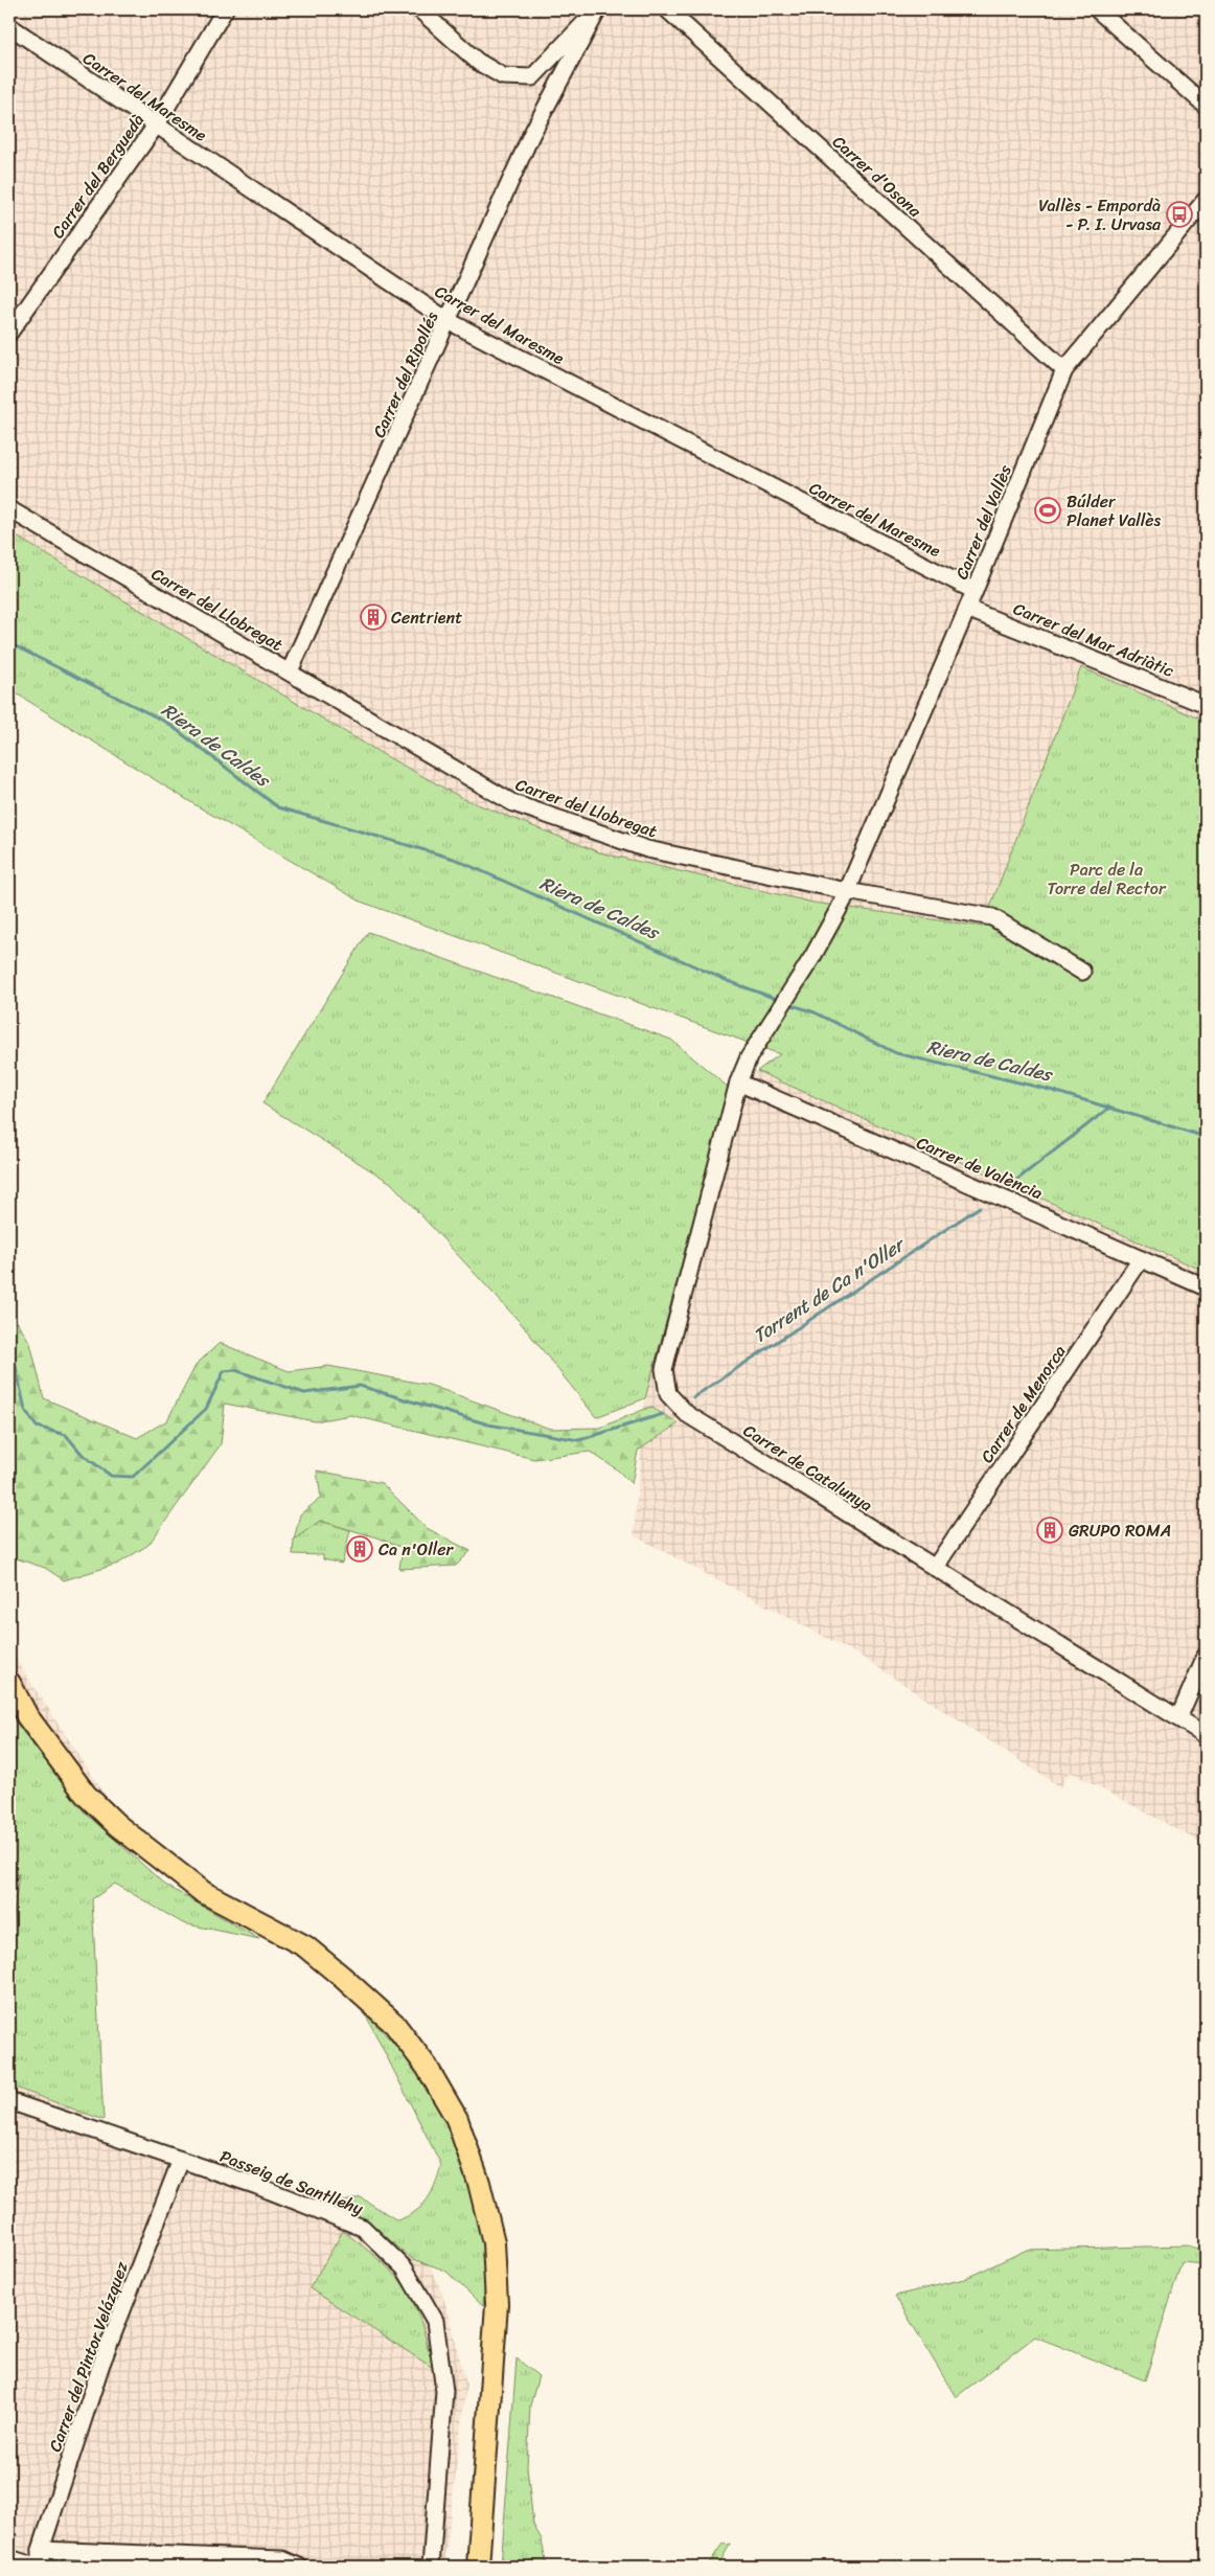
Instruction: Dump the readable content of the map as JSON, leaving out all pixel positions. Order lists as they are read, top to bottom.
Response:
{
  "streets": {
    "street": [
      "Carrer del Maresme",
      "Carrer del Berguedà",
      "Carrer d'Osona",
      "Carrer del Ripollés",
      "Carrer del Vallès",
      "Carrer del Llobregat",
      "Carrer del Mar Adriàtic",
      "Carrer de València",
      "Carrer de Menorca",
      "Carrer de Catalunya",
      "Passeig de Santllehy",
      "Carrer del Pintor Velázquez"
    ]
  },
  "crossings": [
    ["Carrer del Maresme", "Carrer del Berguedà"],
    ["Carrer del Maresme", "Carrer del Ripollés"],
    ["Carrer del Maresme", "Carrer del Vallès"],
    ["Carrer d'Osona", "Carrer del Vallès"],
    ["Carrer del Ripollés", "Carrer del Llobregat"],
    ["Carrer del Vallès", "Carrer del Llobregat"],
    ["Carrer del Vallès", "Carrer del Mar Adriàtic"],
    ["Carrer del Vallès", "Carrer de Catalunya"],
    ["Carrer de València", "Carrer de Menorca"],
    ["Carrer de València", "Carrer de Catalunya"],
    ["Carrer de Menorca", "Carrer de Catalunya"],
    ["Passeig de Santllehy", "Carrer del Pintor Velázquez"]
  ],
  "water": ["Riera de Caldes", "Torrent de Ca n'Oller"],
  "parks": ["Parc de la Torre del Rector"],
  "places": {
    "bus stop": ["Vallès - Empordà - P. I. Urvasa"],
    "sports": ["Búlder Planet Vallès"],
    "building": ["Centrient", "GRUPO ROMA", "Ca n'Oller"]
  }
}
